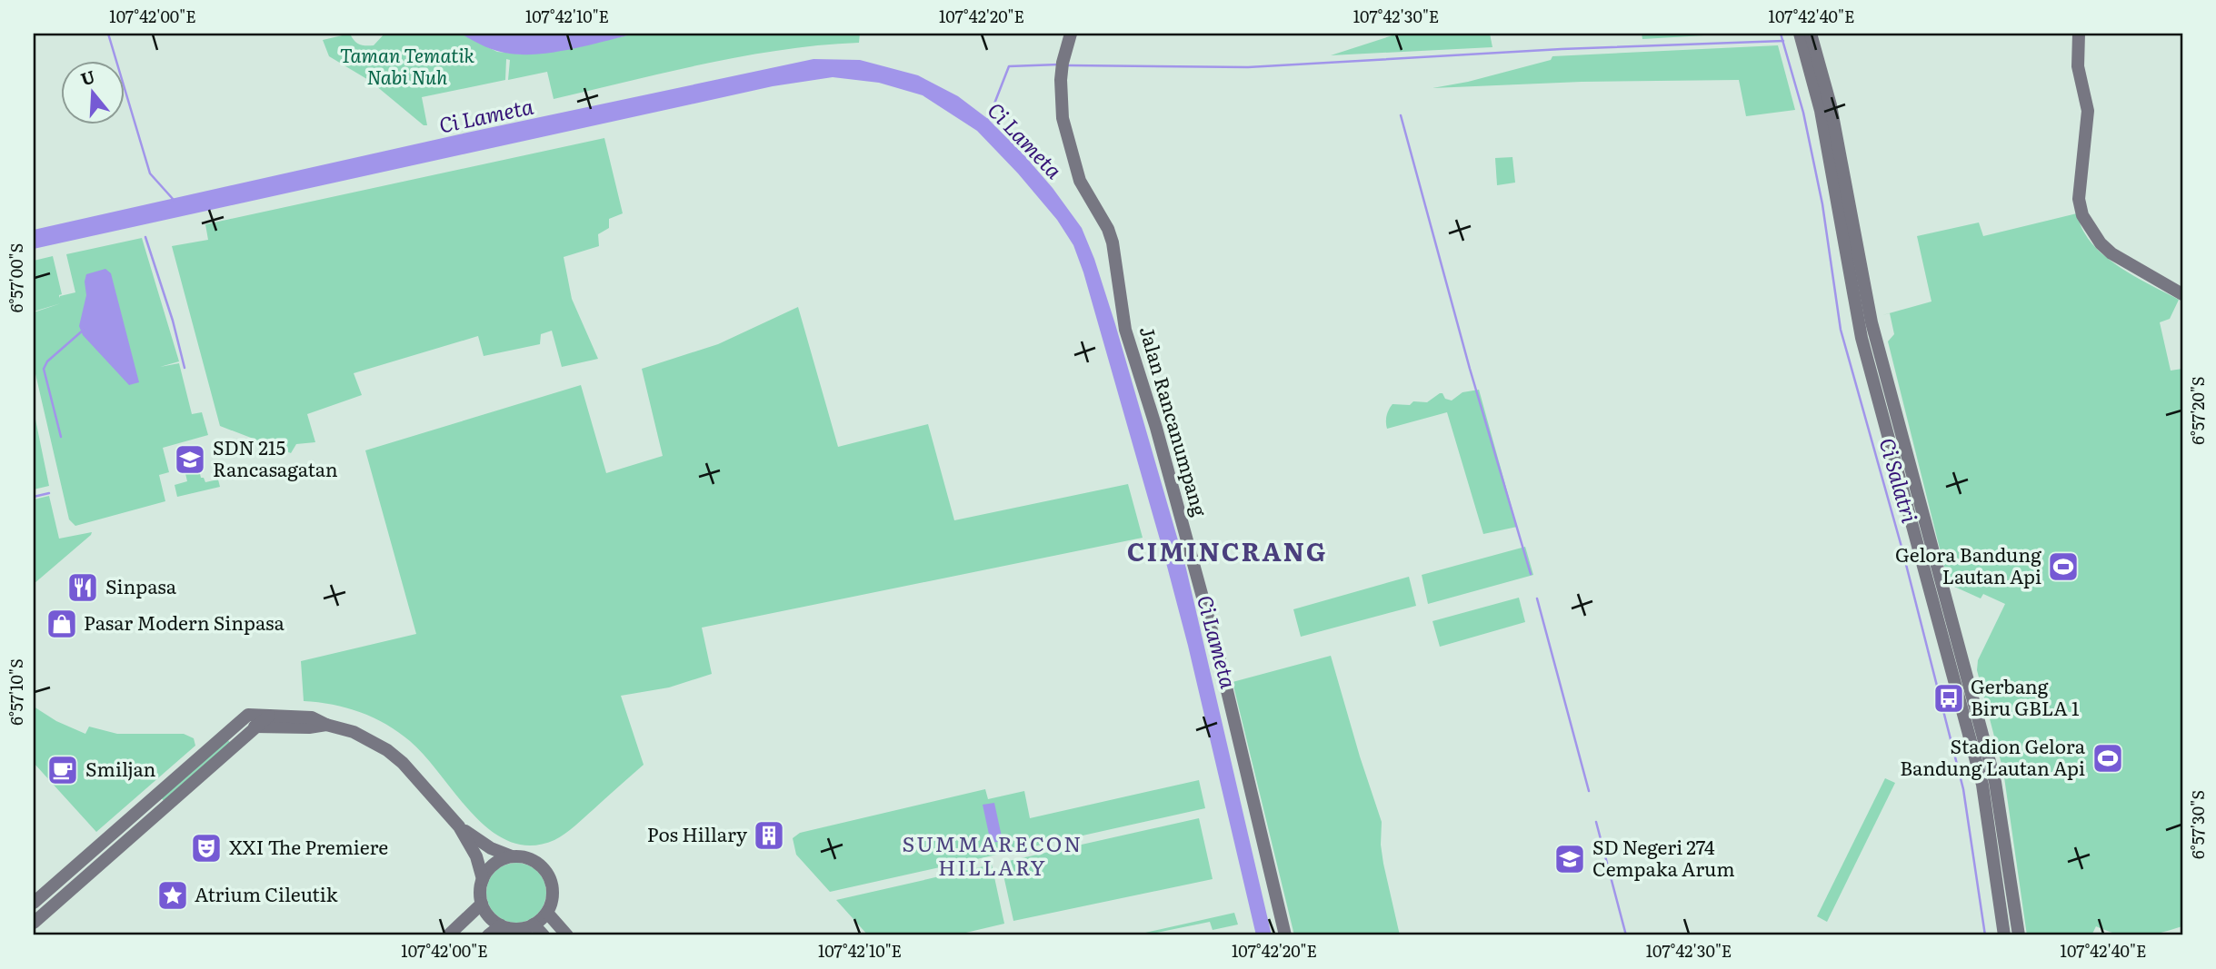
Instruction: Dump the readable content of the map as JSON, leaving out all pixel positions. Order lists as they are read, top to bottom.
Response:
{
  "streets": {
    "street": ["Jalan Rancanumpang"]
  },
  "districts": ["CIMINCRANG", "SUMMARECON HILLARY"],
  "water": ["Ci Lameta", "Ci Salatri"],
  "parks": ["Taman Tematik Nabi Nuh"],
  "places": {
    "school or university": ["SDN 215 Rancasagatan", "SD Negeri 274 Cempaka Arum"],
    "sports": ["Gelora Bandung Lautan Api", "Stadion Gelora Bandung Lautan Api"],
    "restaurant": ["Sinpasa"],
    "shop": ["Pasar Modern Sinpasa"],
    "bus stop": ["Gerbang Biru GBLA 1"],
    "cafe": ["Smiljan"],
    "building": ["Pos Hillary"],
    "theatre": ["XXI The Premiere"],
    "place": ["Atrium Cileutik"]
  },
  "north": "top",
  "coordinates": [
    "107°42'00\"E",
    "107°42'10\"E",
    "107°42'20\"E",
    "107°42'30\"E",
    "107°42'40\"E",
    "6°57'00\"S",
    "6°57'20\"S",
    "6°57'10\"S",
    "6°57'30\"S"
  ]
}
